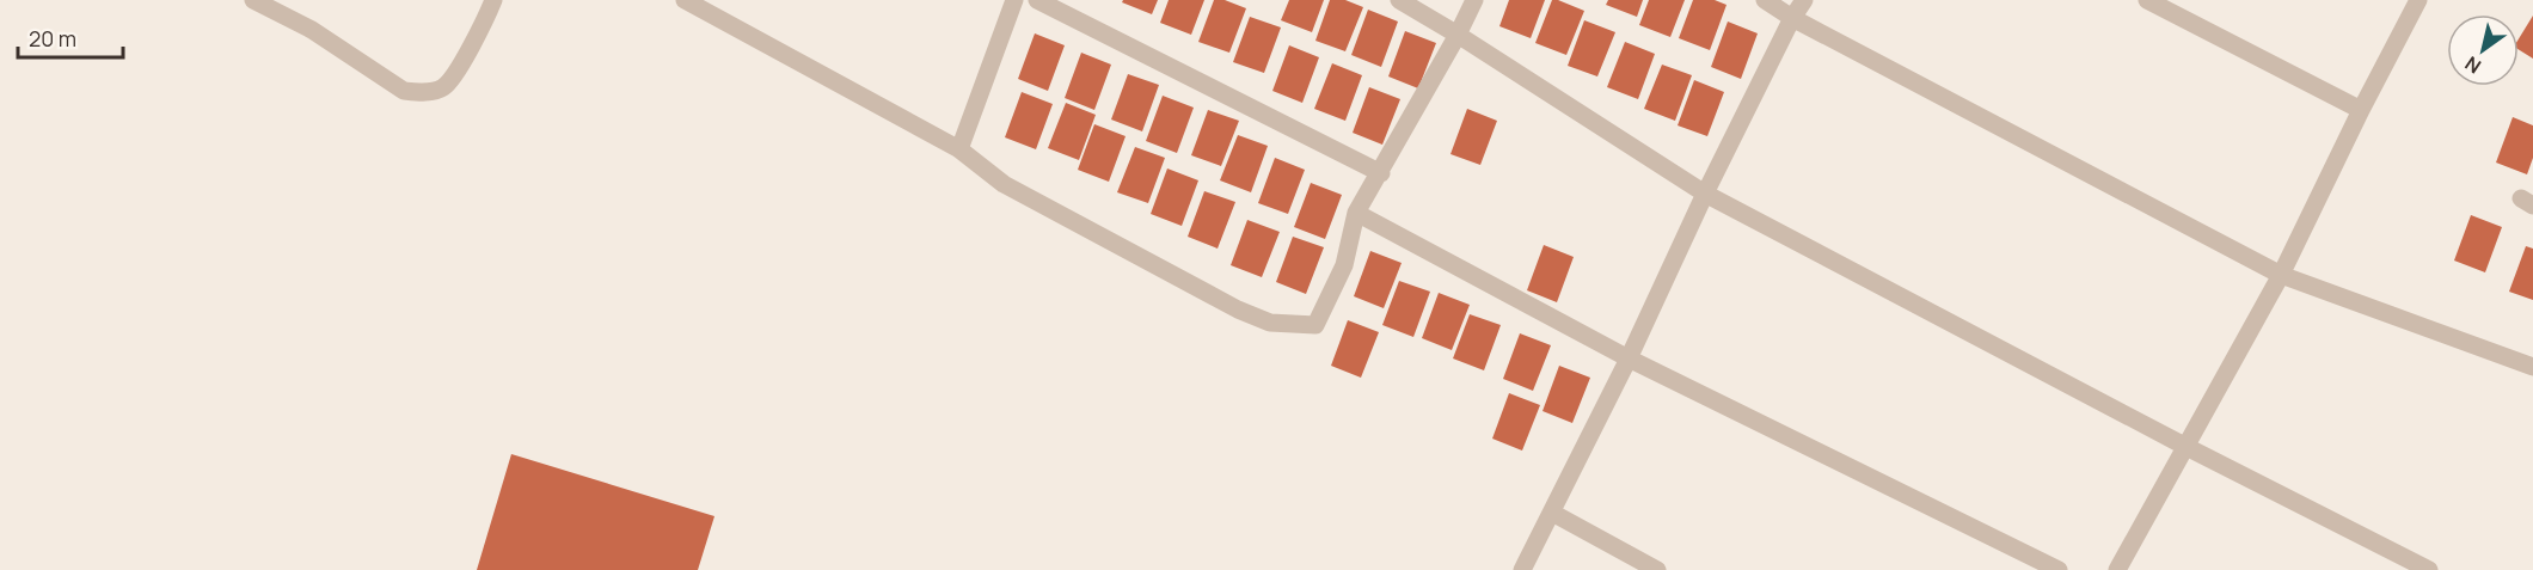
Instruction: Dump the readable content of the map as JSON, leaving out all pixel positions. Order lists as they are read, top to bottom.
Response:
{
  "scale_bar": "20 m",
  "north": "bottom left"
}
